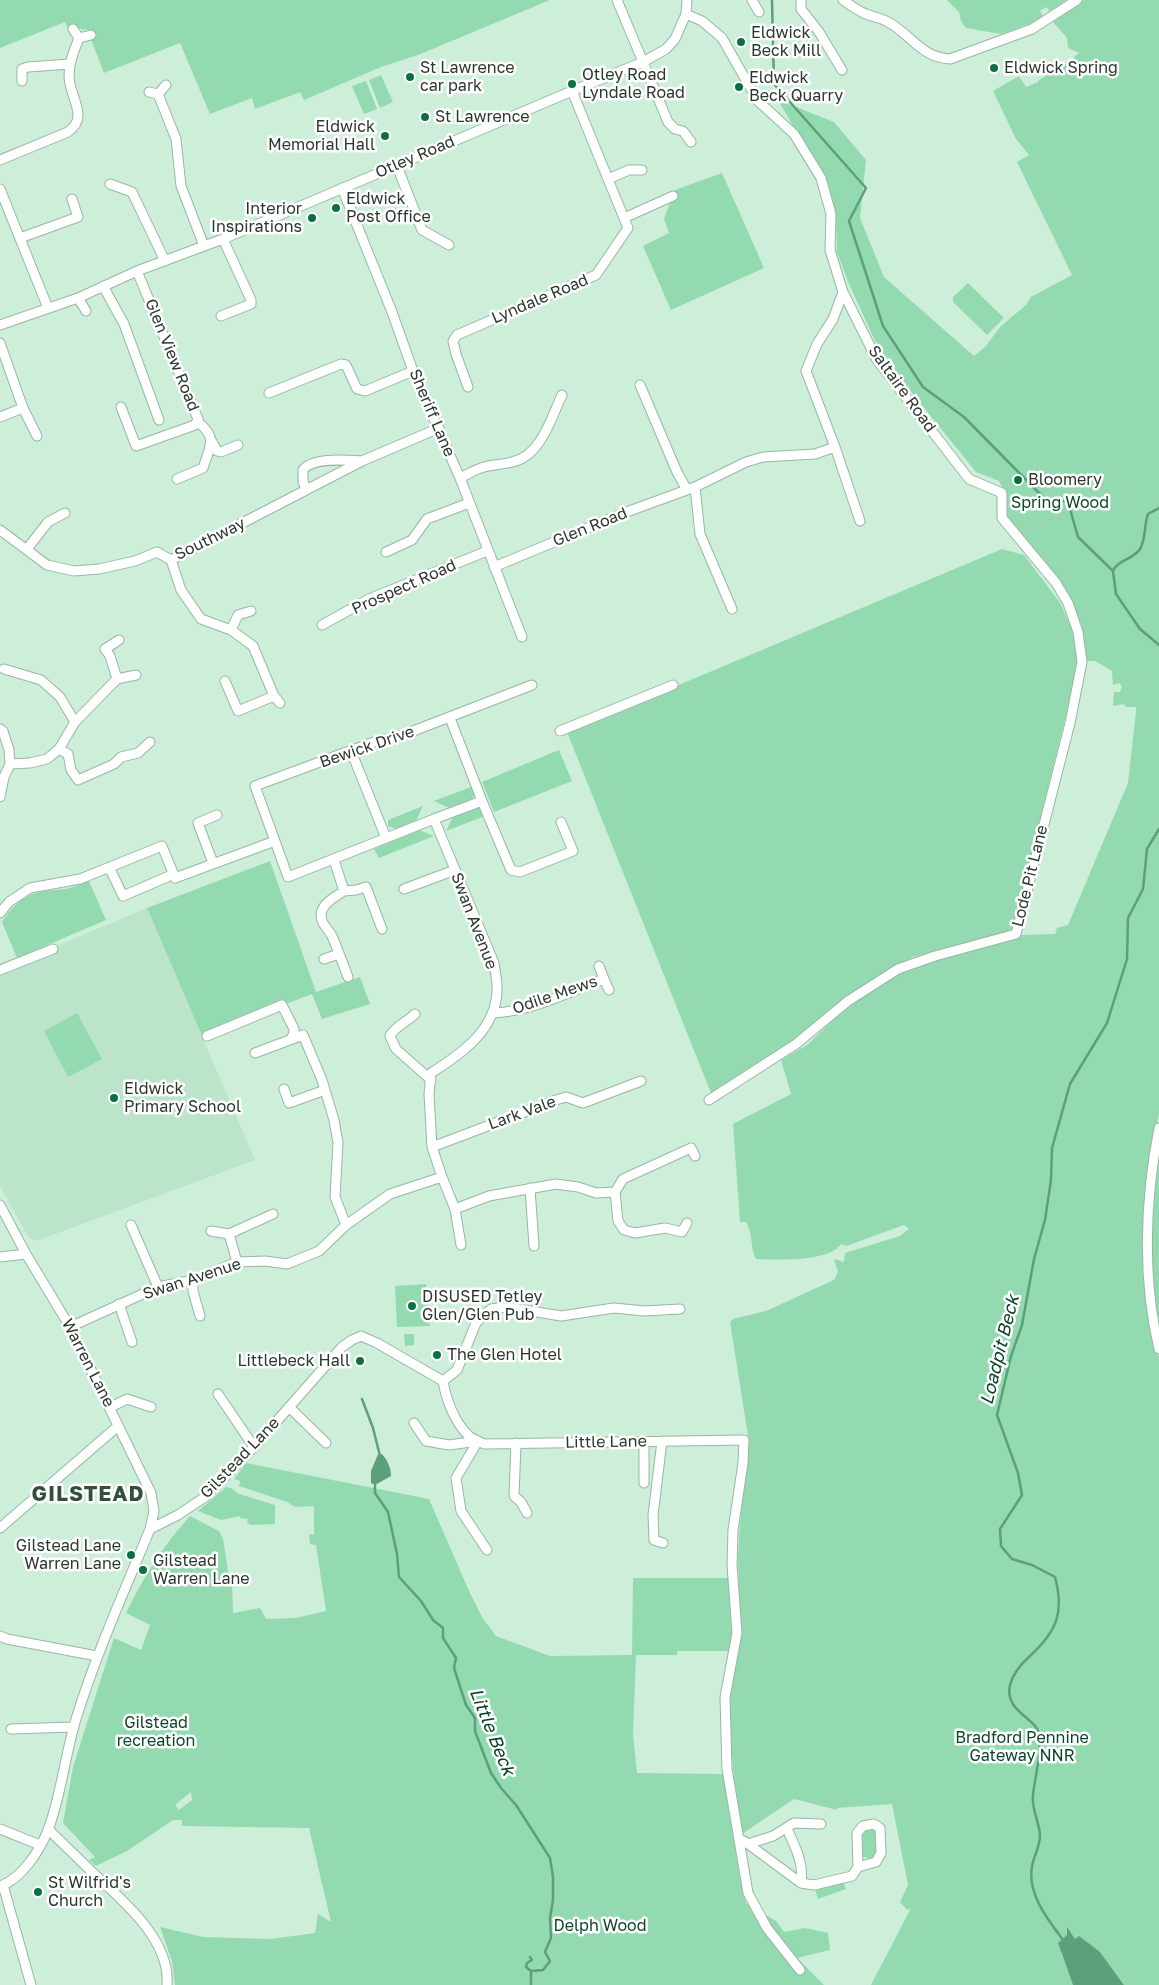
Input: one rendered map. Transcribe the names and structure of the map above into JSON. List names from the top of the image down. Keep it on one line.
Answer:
{"streets":{"street":["Otley Road","Lyndale Road","Glen View Road","Saltaire Road","Sheriff Lane","Glen Road","Southway","Prospect Road","Bewick Drive","Lode Pit Lane","Swan Avenue","Odile Mews","Lark Vale","Warren Lane","Little Lane","Gilstead Lane"]},"crossings":[["Otley Road","Glen View Road"],["Otley Road","Saltaire Road"],["Otley Road","Sheriff Lane"],["Saltaire Road","Lode Pit Lane"],["Sheriff Lane","Glen Road"],["Sheriff Lane","Southway"],["Sheriff Lane","Prospect Road"],["Swan Avenue","Odile Mews"],["Swan Avenue","Warren Lane"],["Warren Lane","Gilstead Lane"]],"districts":["GILSTEAD"],"water":["Loadpit Beck","Little Beck"],"parks":["Spring Wood","Gilstead recreation","Bradford Pennine Gateway NNR","Delph Wood"],"places":["Eldwick Beck Mill","Eldwick Spring","St Lawrence car park","Otley Road Lyndale Road","Eldwick Beck Quarry","St Lawrence","Eldwick Memorial Hall","Eldwick Post Office","Interior Inspirations","Bloomery","Eldwick Primary School","DISUSED Tetley Glen/Glen Pub","The Glen Hotel","Littlebeck Hall","Gilstead Lane Warren Lane","Gilstead Warren Lane","St Wilfrid's Church"]}
